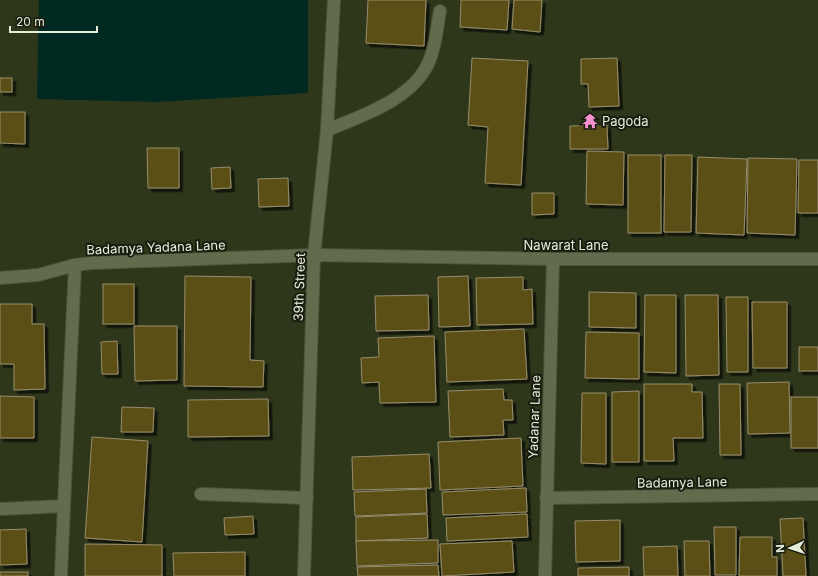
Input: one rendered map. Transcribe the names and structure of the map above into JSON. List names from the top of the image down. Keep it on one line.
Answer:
{"streets":{"street":["Nawarat Lane","Badamya Yadana Lane","39th Street","Yadanar Lane","Badamya Lane"]},"crossings":[["Nawarat Lane","Badamya Yadana Lane"],["Nawarat Lane","39th Street"],["Nawarat Lane","Yadanar Lane"],["Badamya Yadana Lane","39th Street"],["Yadanar Lane","Badamya Lane"]],"places":{"temple":["Pagoda"]},"scale_bar":"20 m","north":"left"}
